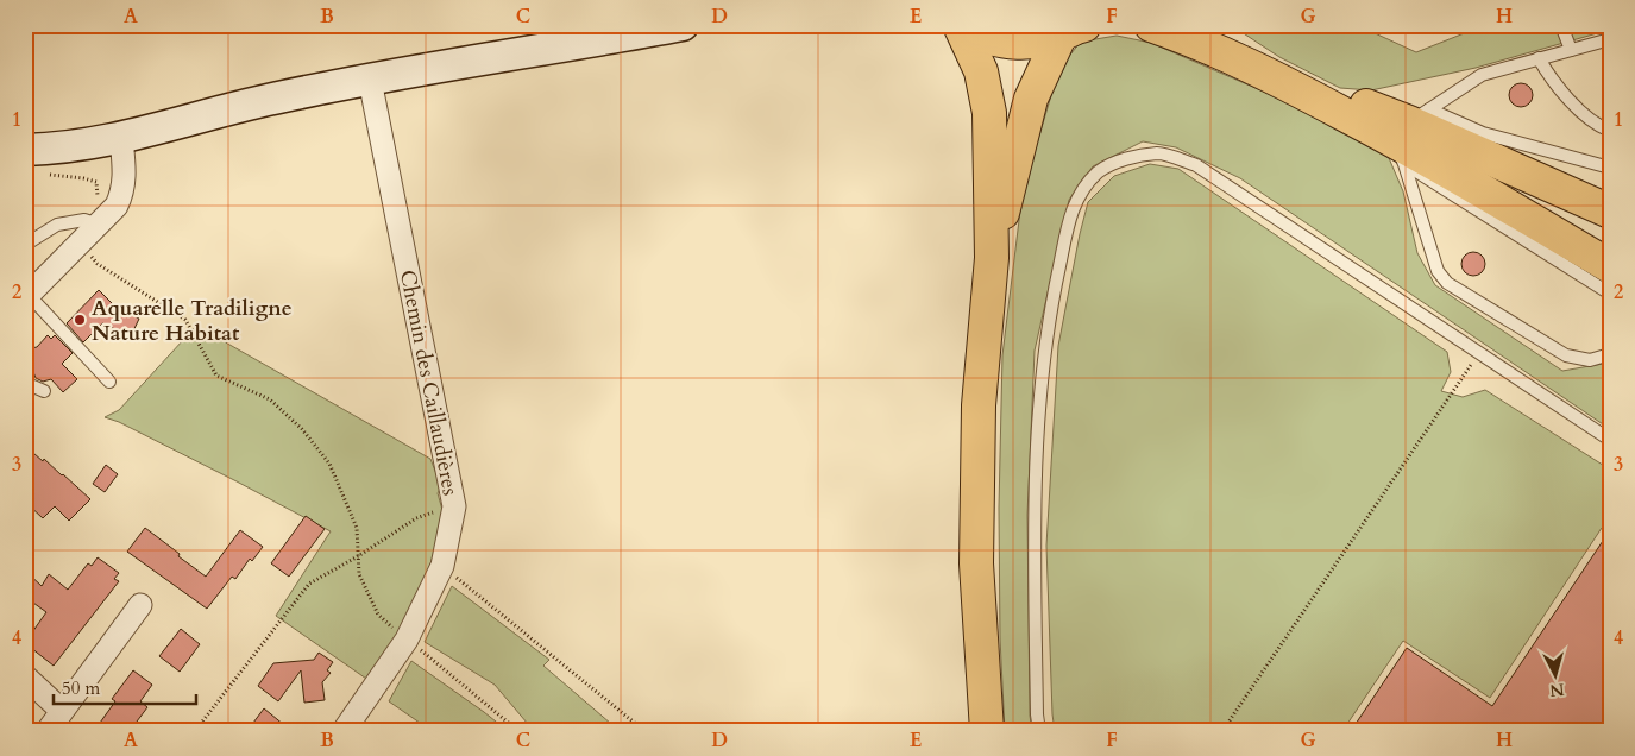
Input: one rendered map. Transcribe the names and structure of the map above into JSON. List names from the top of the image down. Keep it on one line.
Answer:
{"streets":{"street":["Chemin des Caillaudières"]},"places":["Aquarelle Tradiligne Nature Habitat"],"scale_bar":"50 m","north":"bottom","grid":{"columns":["A","B","C","D","E","F","G","H"],"rows":["1","2","3","4"]}}
